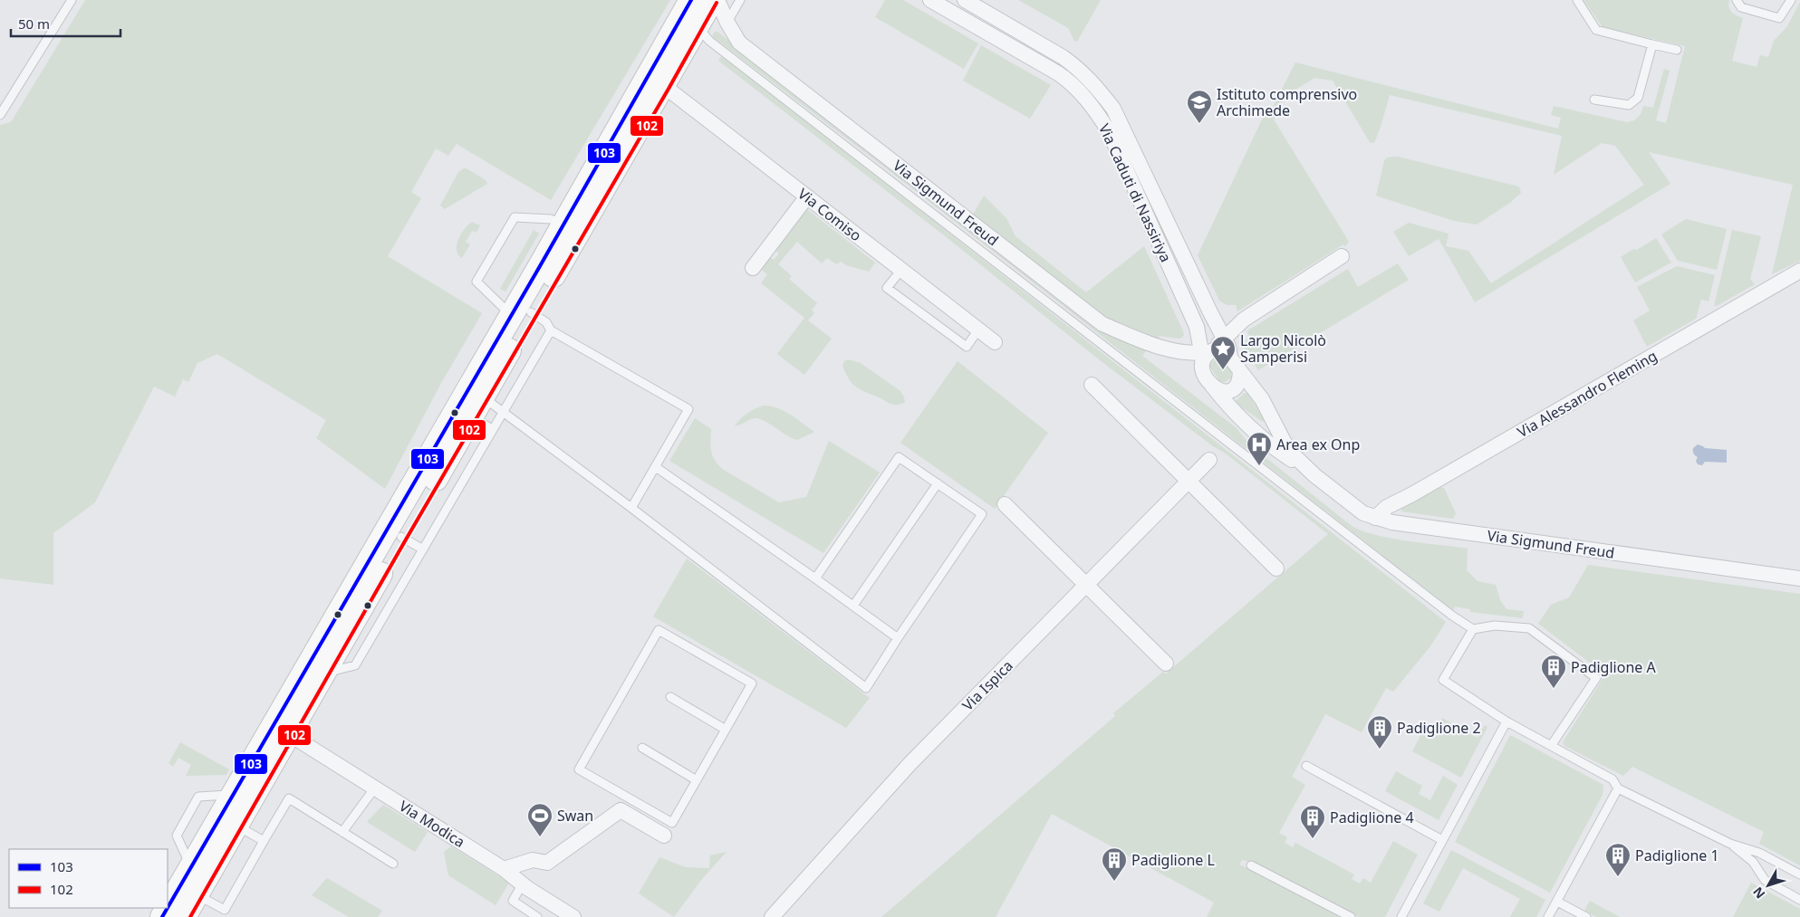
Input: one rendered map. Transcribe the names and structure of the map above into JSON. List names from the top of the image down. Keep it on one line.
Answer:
{"streets":{"street":["Via Caduti di Nassiriya","Via Sigmund Freud","Via Comiso","Via Alessandro Fleming","Via Ispica","Via Modica"]},"crossings":[["Via Caduti di Nassiriya","Via Sigmund Freud"],["Via Sigmund Freud","Via Alessandro Fleming"]],"places":{"school or university":["Istituto comprensivo Archimede"],"place":["Largo Nicolò Samperisi"],"hospital":["Area ex Onp"],"building":["Padiglione A","Padiglione 2","Padiglione 4","Padiglione 1","Padiglione L"],"sports":["Swan"]},"lines":["transit line 103","transit line 102"],"legend":["103","102"],"scale_bar":"50 m","north":"bottom left"}
